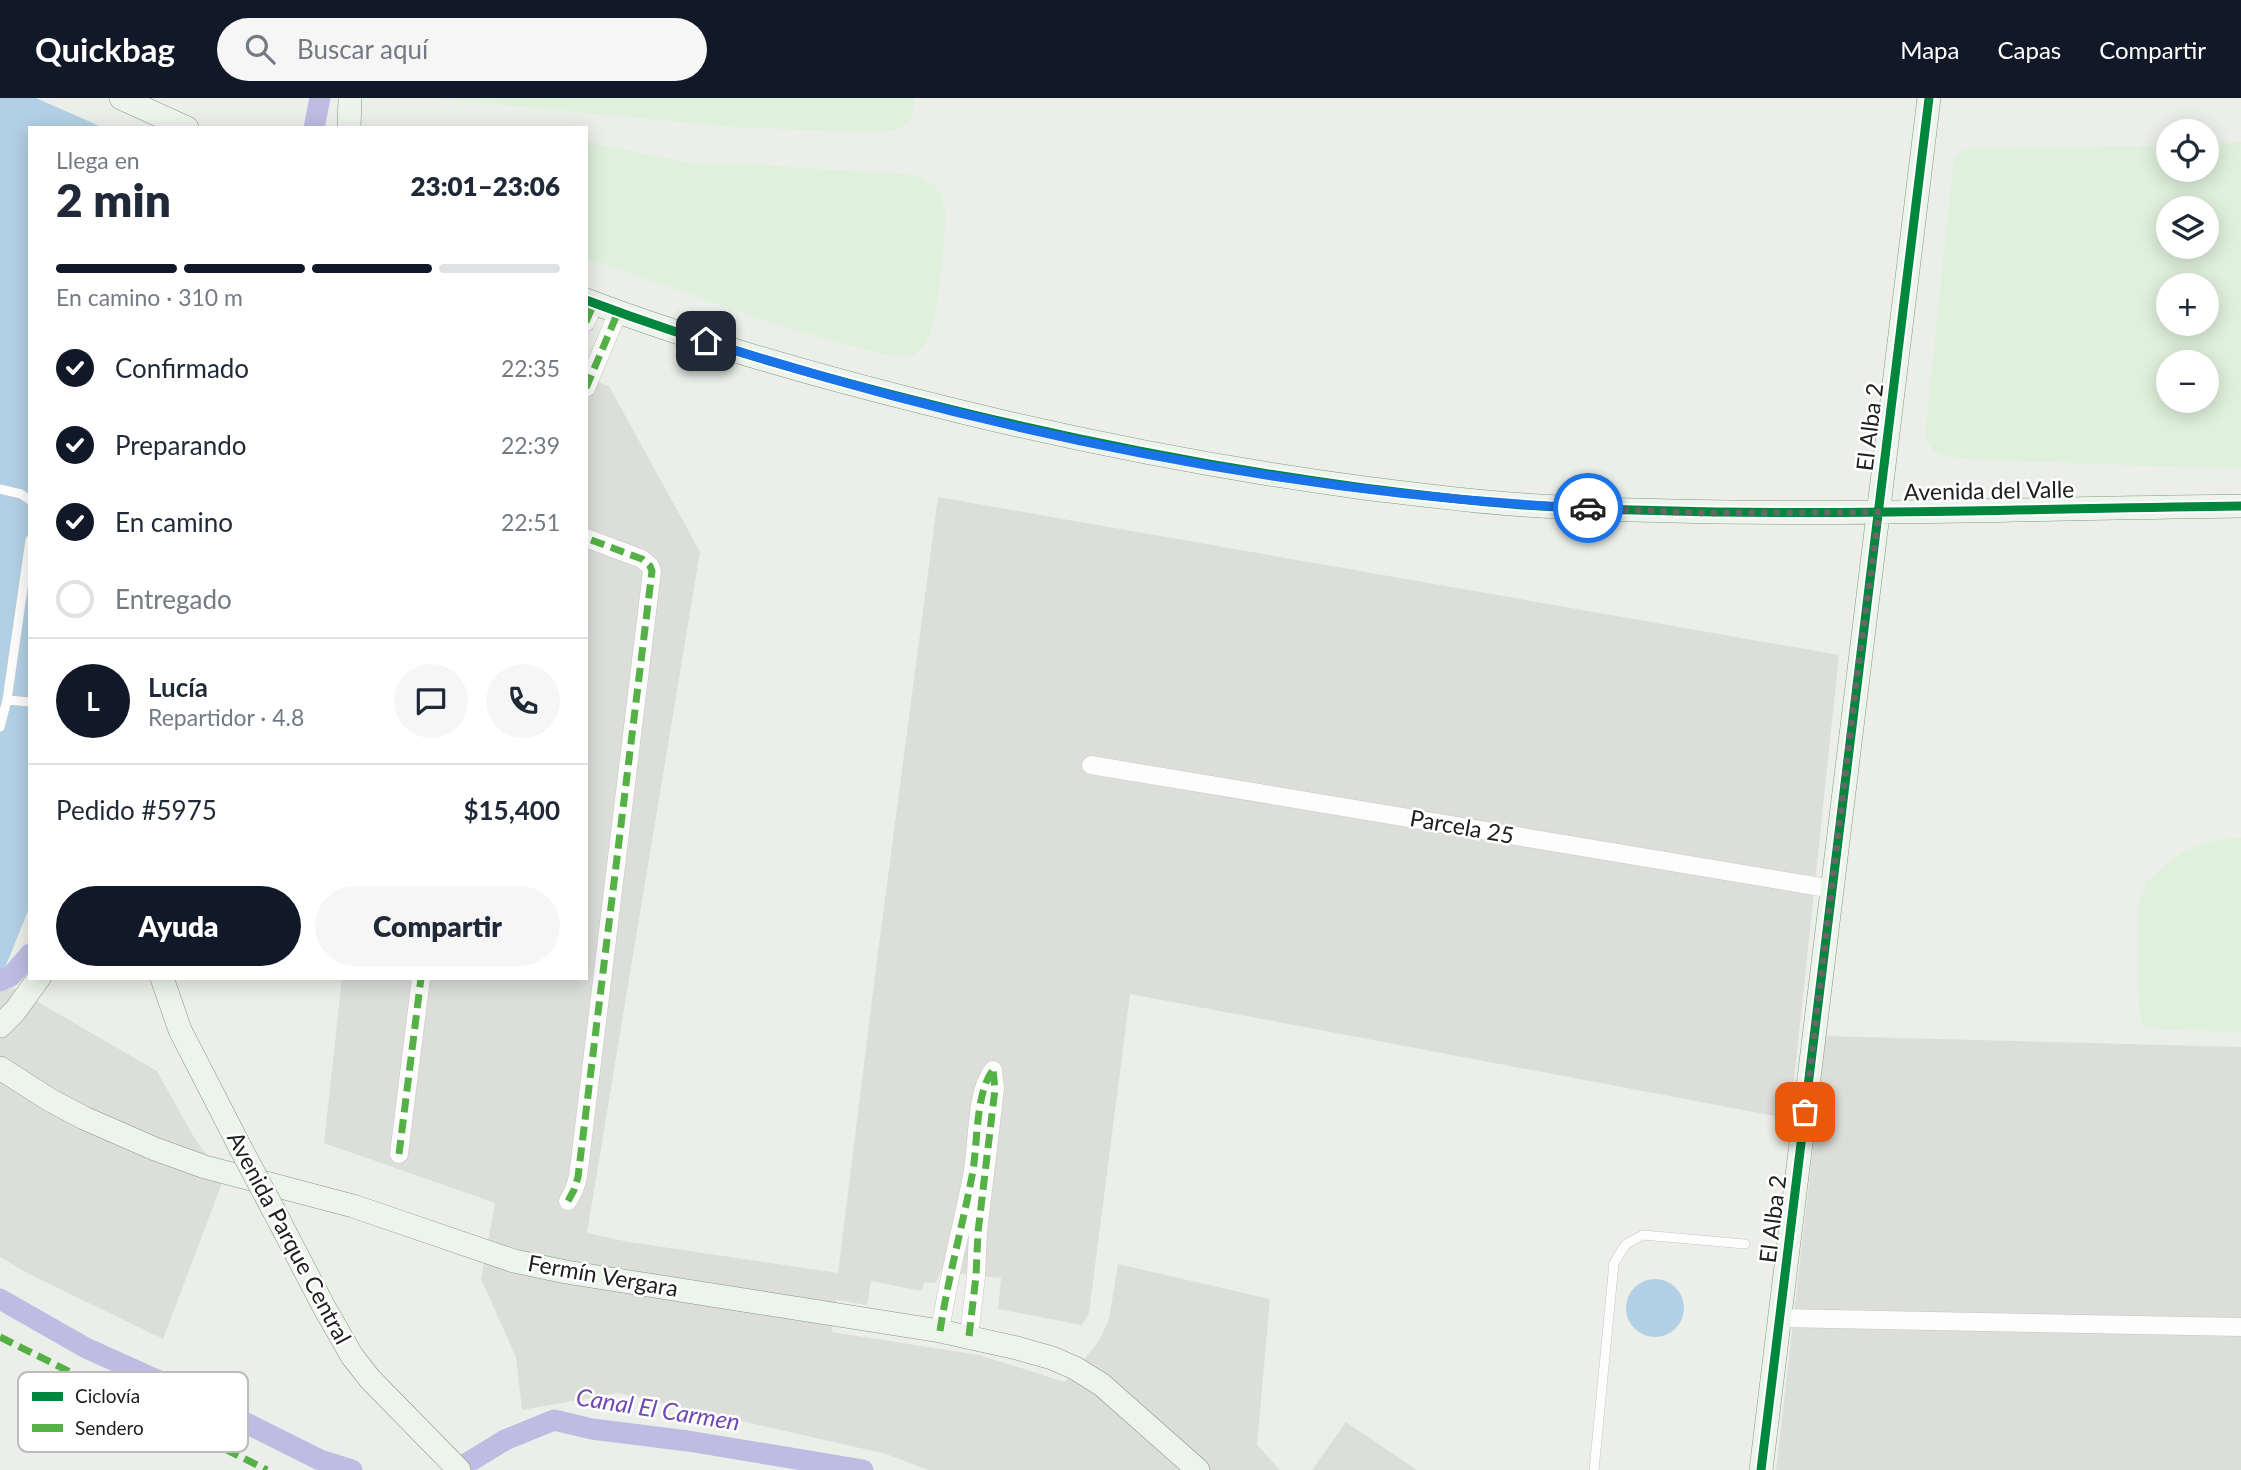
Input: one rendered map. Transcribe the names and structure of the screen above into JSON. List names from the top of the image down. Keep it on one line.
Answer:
{"streets":{"street":["El Alba 2","Avenida del Valle","Parcela 25","Avenida Parque Central","Fermín Vergara"]},"crossings":[["El Alba 2","Avenida del Valle"],["El Alba 2","Parcela 25"]],"water":["Canal El Carmen"],"legend":["Ciclovía","Sendero"],"page":{"header":"Quickbag","search":"Buscar aquí","nav":["Mapa","Capas","Compartir"],"map_buttons":["+","−"],"heading":["2 min","Llega en","23:01–23:06"],"panel":["Lucía","Repartidor · 4.8","Pedido #5975","$15,400"],"bar":"En camino · 310 m","list":[["Confirmado","22:35"],["Preparando","22:39"],["En camino","22:51"],"Entregado"],"round":"L","buttons":["Ayuda","Compartir"]}}
